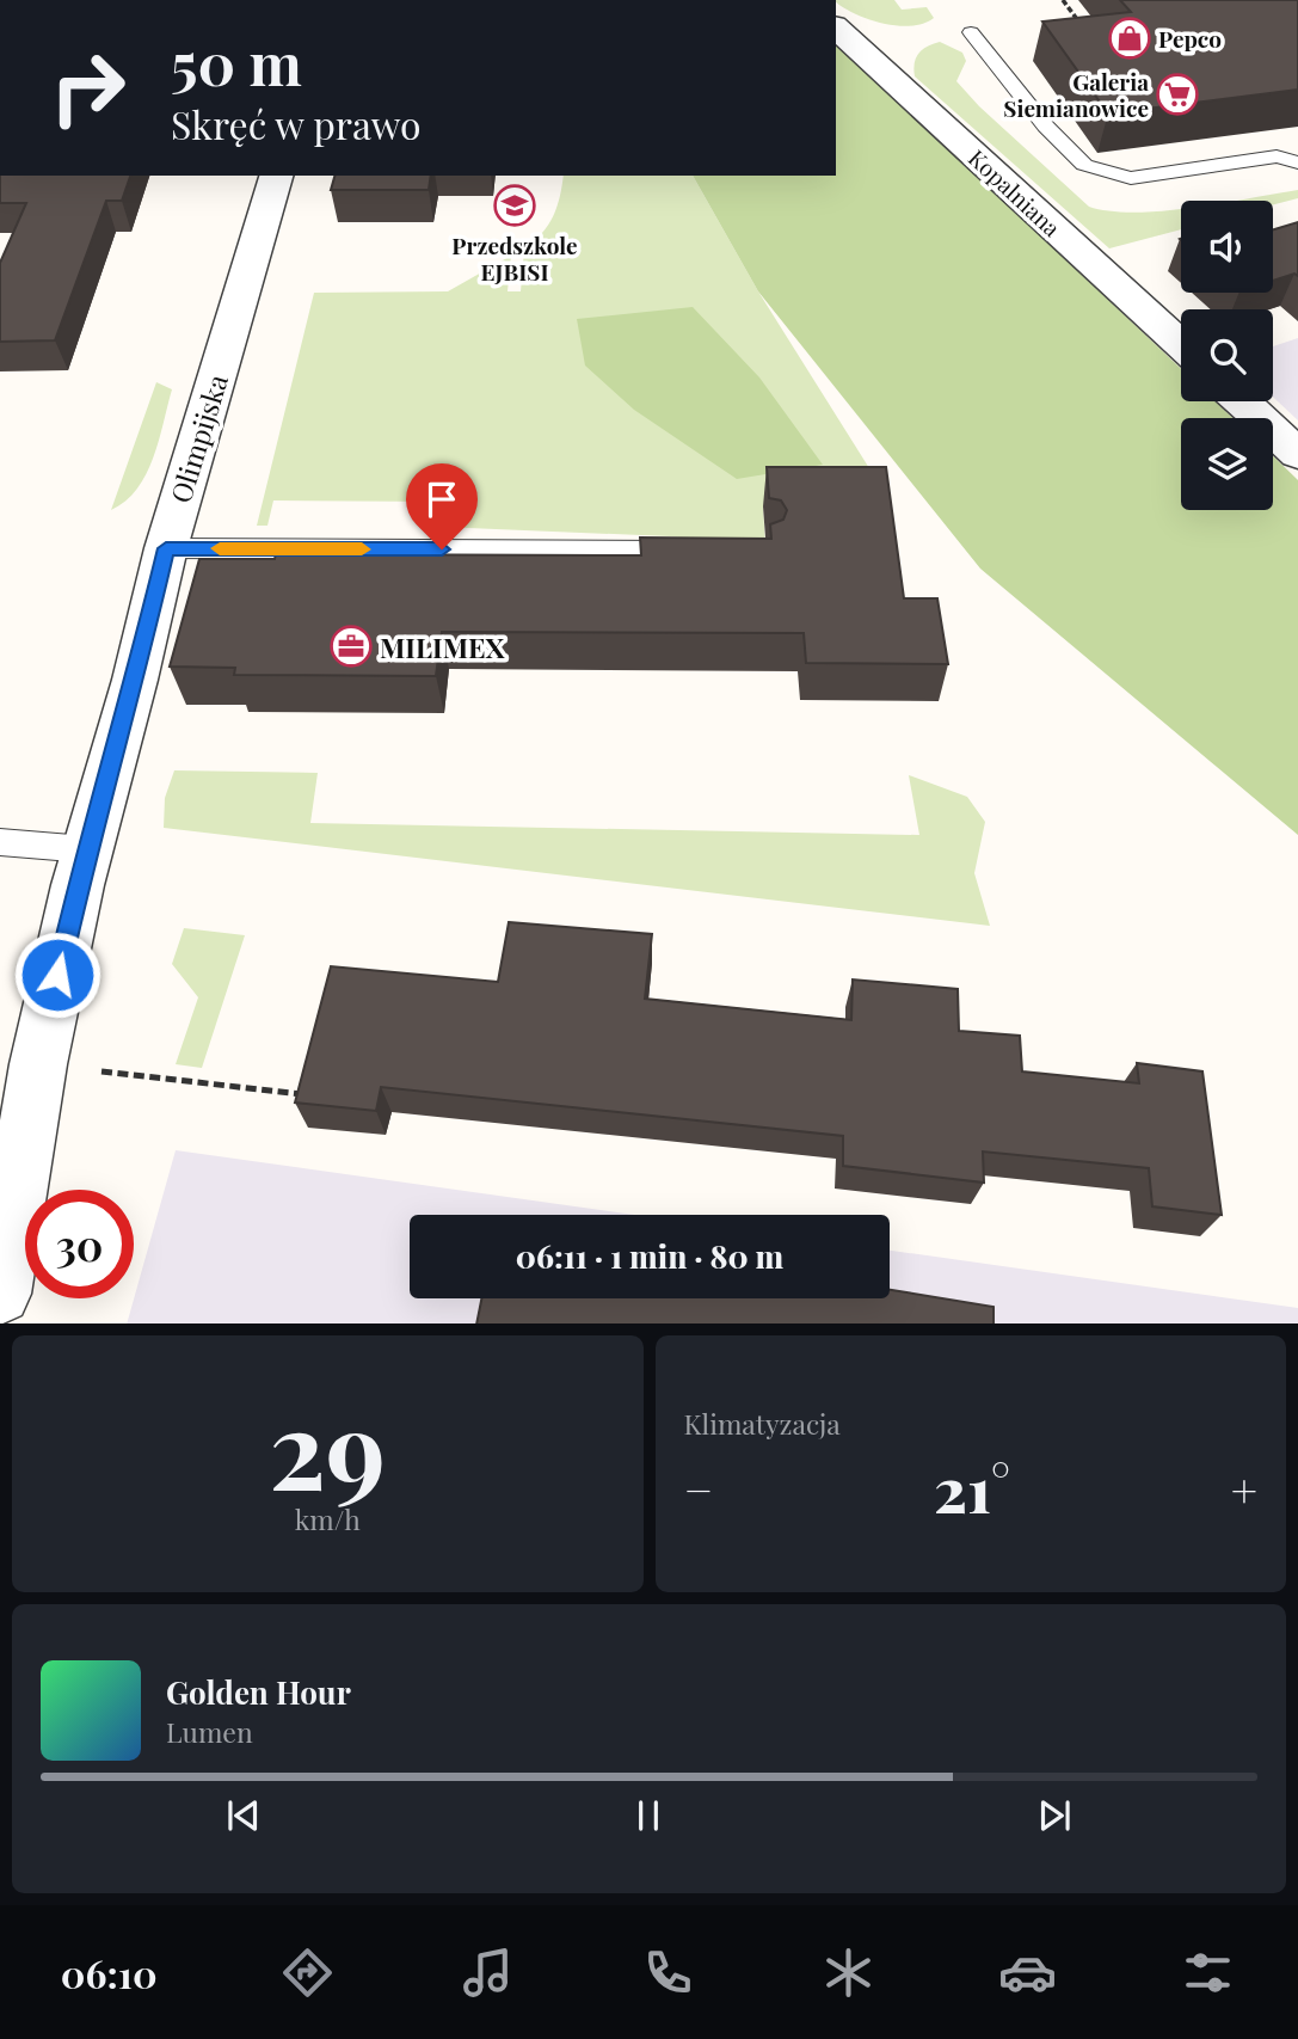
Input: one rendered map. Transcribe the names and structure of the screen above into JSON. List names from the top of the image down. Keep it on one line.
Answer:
{"streets":{"street":["Kopalniana","Olimpijska"]},"places":{"shop":["Pepco"],"supermarket":["Galeria Siemianowice"],"school or university":["Przedszkole EJBISI"],"office":["MILIMEX"]},"page":{"turn":["50 m","Skręć w prawo"],"limit":"30","trip":"06:11 · 1 min · 80 m","tile":[["29","km/h"],"Klimatyzacja"],"heat":["−","21°","+"],"song":["Golden Hour","Lumen"],"tabs":"06:10"}}
